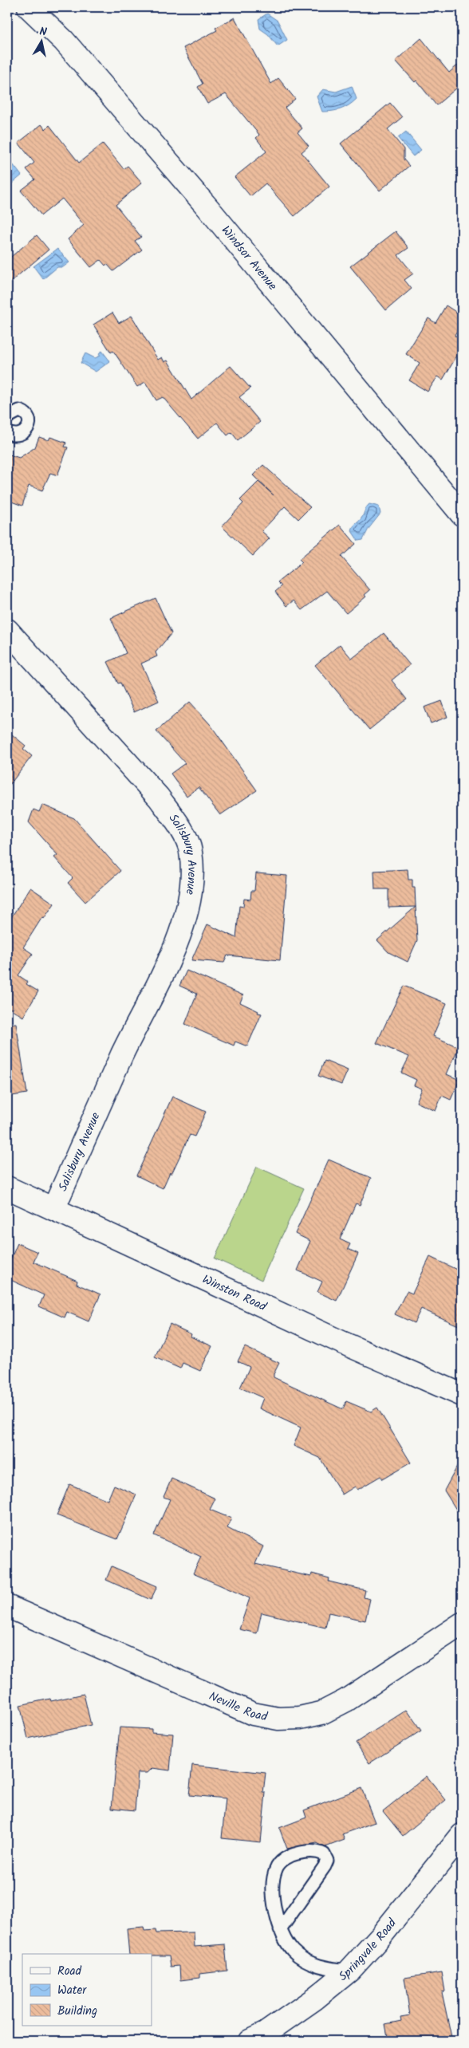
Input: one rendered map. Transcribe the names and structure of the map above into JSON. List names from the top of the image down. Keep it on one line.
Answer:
{"streets":{"street":["Windsor Avenue","Salisbury Avenue","Winston Road","Neville Road","Springvale Road"]},"crossings":[["Salisbury Avenue","Winston Road"]],"legend":["Road","Water","Building"],"north":"top"}
